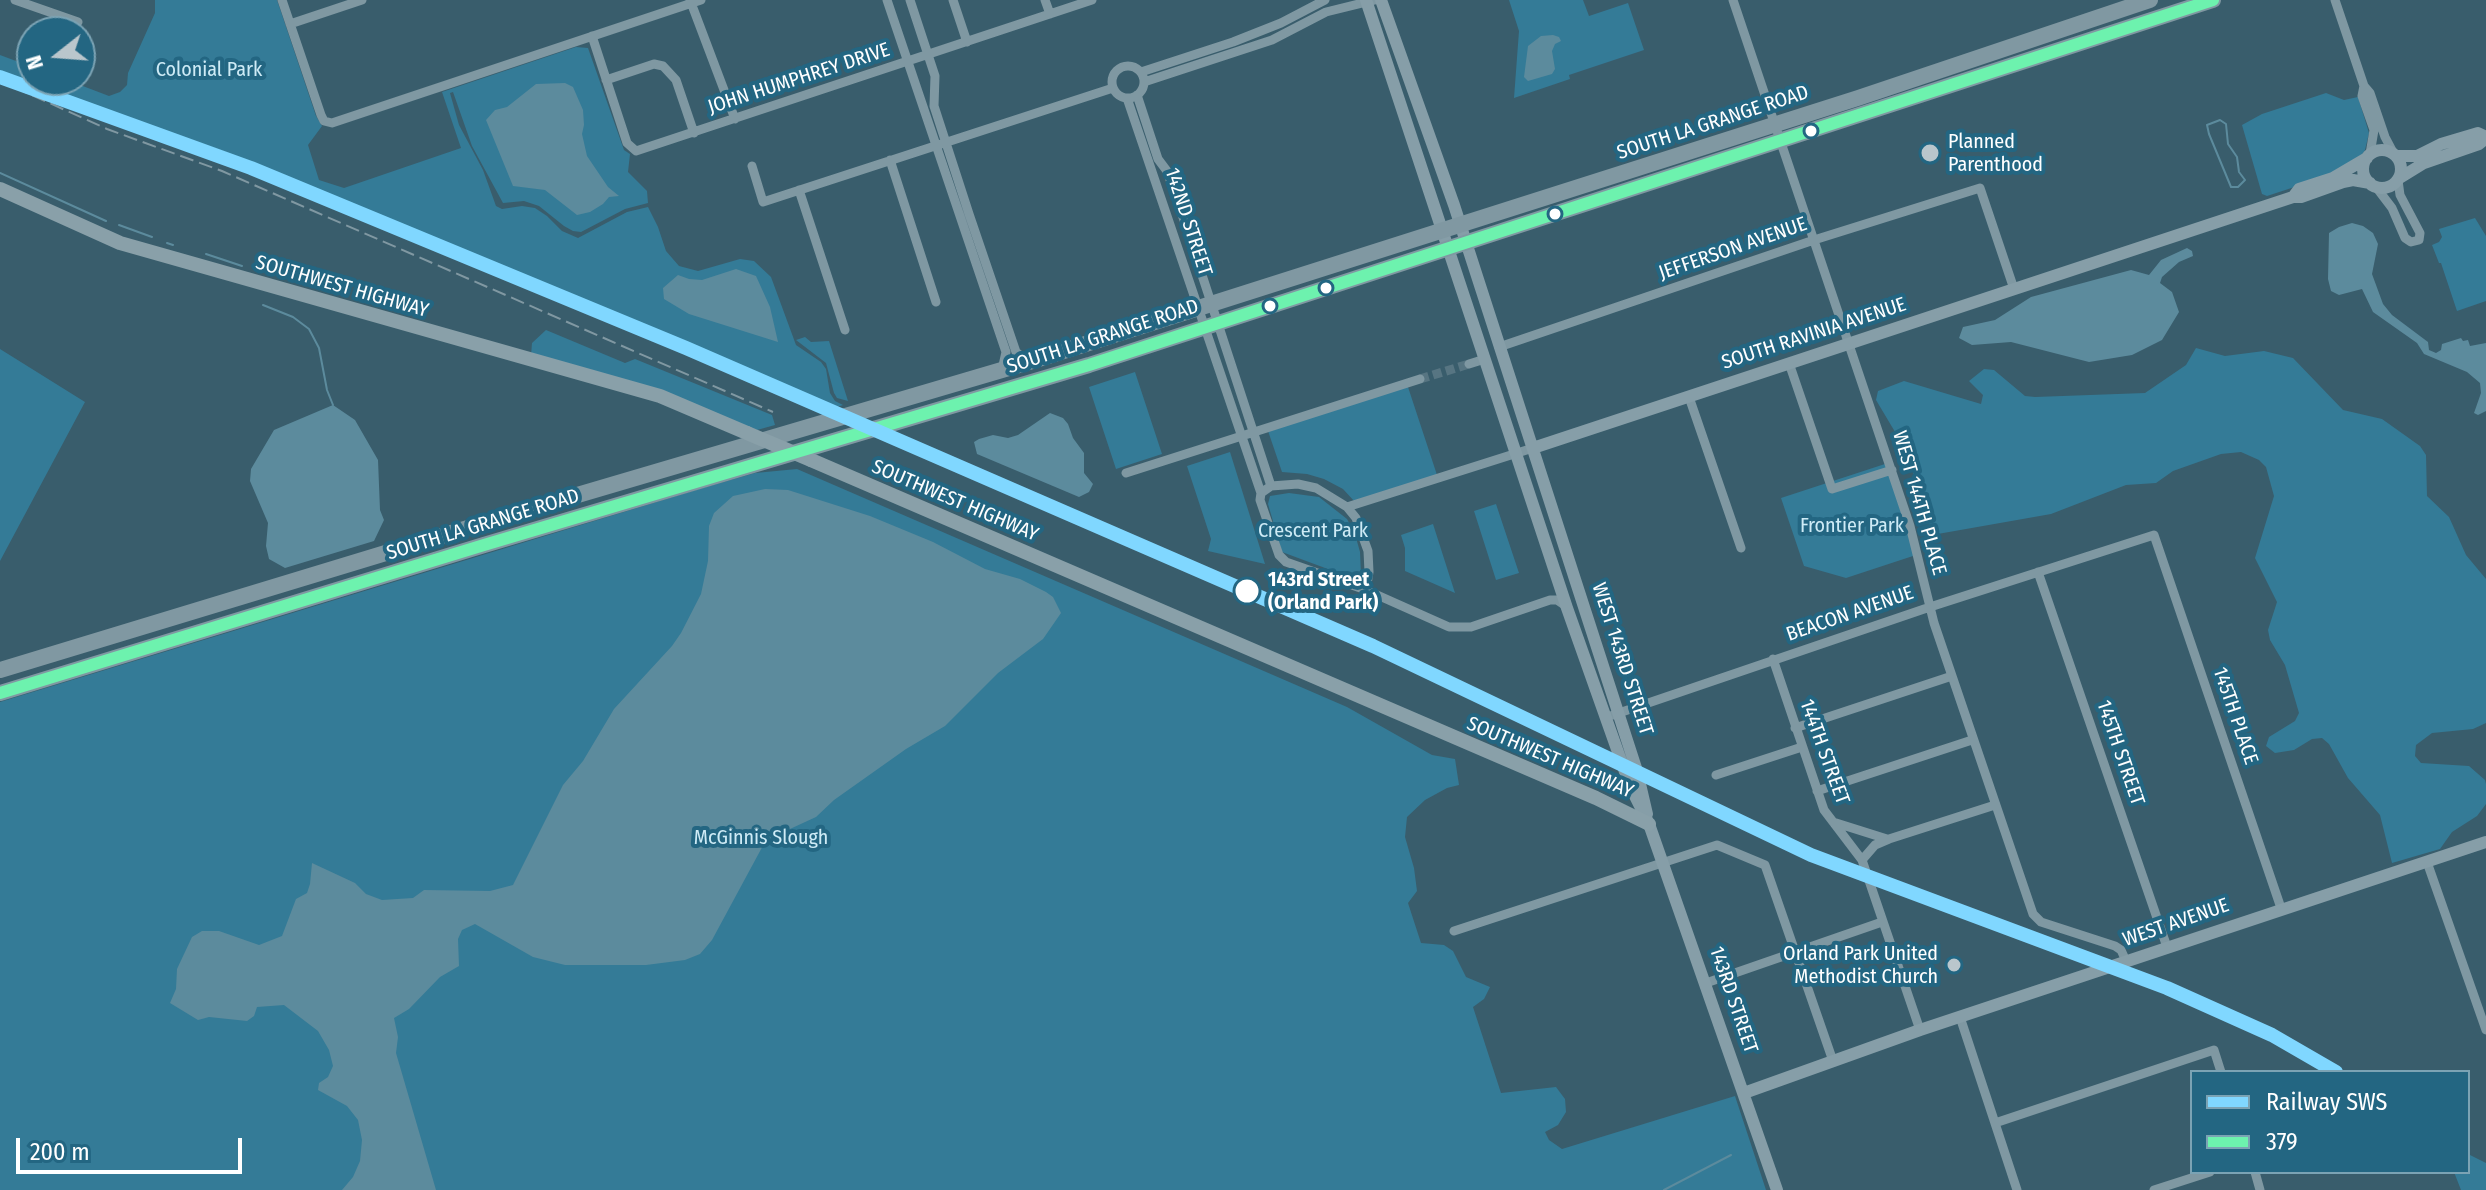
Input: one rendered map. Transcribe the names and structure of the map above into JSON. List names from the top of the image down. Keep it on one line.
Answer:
{"streets":{"highway":["SOUTH LA GRANGE ROAD"],"main road":["SOUTHWEST HIGHWAY","SOUTH RAVINIA AVENUE","WEST 143RD STREET","WEST AVENUE","143RD STREET"],"street":["JOHN HUMPHREY DRIVE","142ND STREET","JEFFERSON AVENUE","WEST 144TH PLACE","BEACON AVENUE","145TH PLACE","144TH STREET","145TH STREET"]},"crossings":[["SOUTH LA GRANGE ROAD","142ND STREET"],["SOUTH LA GRANGE ROAD","WEST 144TH PLACE"],["SOUTH LA GRANGE ROAD","WEST 143RD STREET"],["JEFFERSON AVENUE","SOUTH RAVINIA AVENUE"],["JEFFERSON AVENUE","WEST 144TH PLACE"],["JEFFERSON AVENUE","WEST 143RD STREET"],["SOUTHWEST HIGHWAY","WEST 143RD STREET"],["SOUTHWEST HIGHWAY","143RD STREET"],["SOUTH RAVINIA AVENUE","WEST 144TH PLACE"],["SOUTH RAVINIA AVENUE","WEST 143RD STREET"],["WEST 144TH PLACE","BEACON AVENUE"],["WEST 144TH PLACE","WEST AVENUE"],["BEACON AVENUE","WEST 143RD STREET"],["BEACON AVENUE","145TH PLACE"],["BEACON AVENUE","144TH STREET"],["BEACON AVENUE","145TH STREET"],["WEST 143RD STREET","143RD STREET"],["145TH PLACE","WEST AVENUE"],["144TH STREET","WEST AVENUE"],["145TH STREET","WEST AVENUE"],["WEST AVENUE","143RD STREET"]],"parks":["Colonial Park","Frontier Park","Crescent Park","McGinnis Slough"],"places":["Planned Parenthood","143rd Street (Orland Park)","Orland Park United Methodist Church"],"lines":["transit line 379","rail line SWS"],"legend":["Railway SWS","379"],"scale_bar":"200 m","north":"left"}
